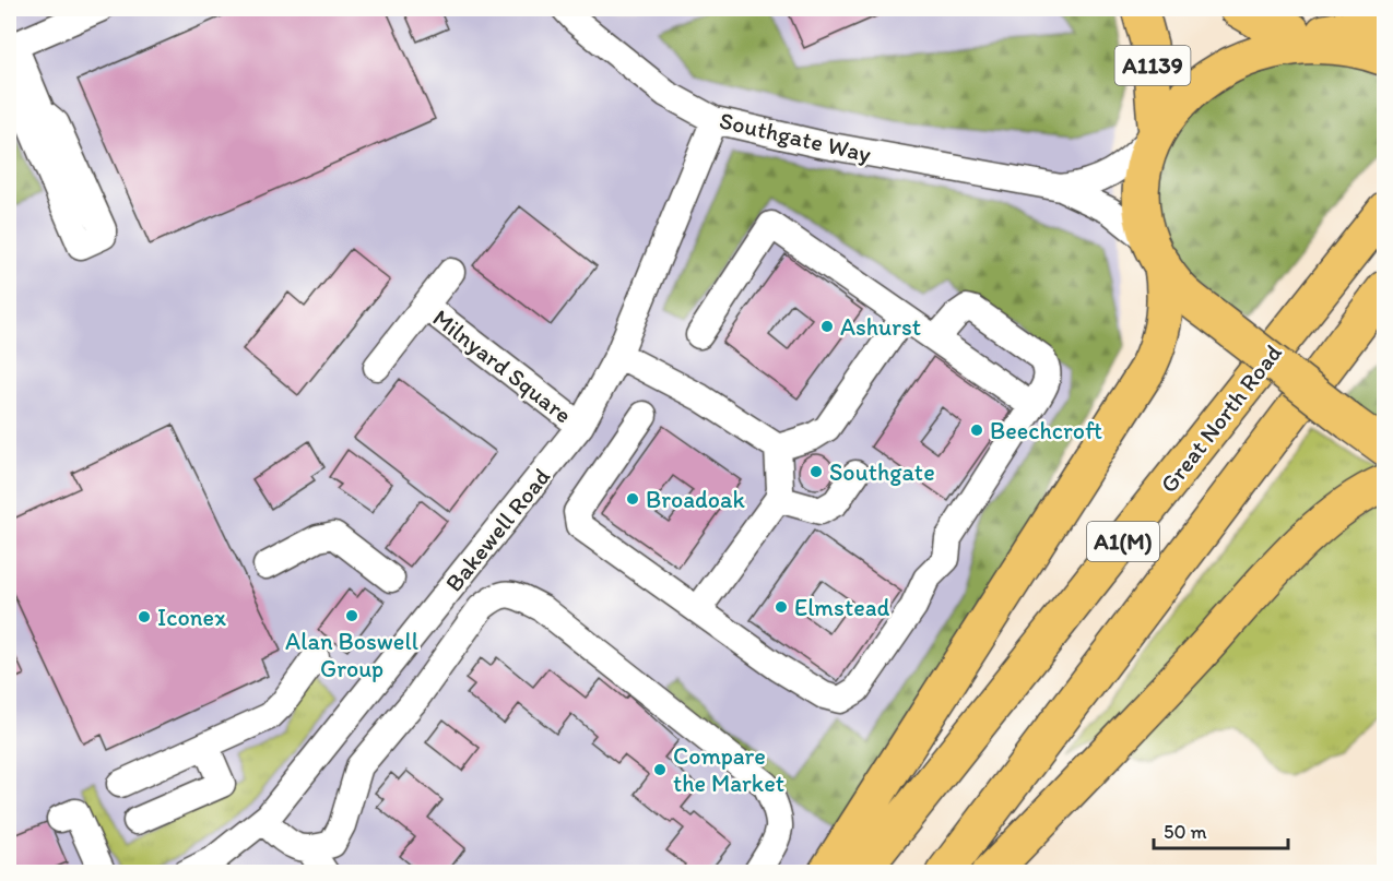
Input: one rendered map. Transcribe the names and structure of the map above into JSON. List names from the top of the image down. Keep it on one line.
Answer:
{"streets":{"highway":["A1139","Great North Road","A1(M)"],"street":["Southgate Way","Milnyard Square","Bakewell Road"]},"crossings":[["A1139","Southgate Way"],["Southgate Way","Bakewell Road"],["Milnyard Square","Bakewell Road"]],"places":["Ashurst","Beechcroft","Southgate","Broadoak","Elmstead","Alan Boswell Group","Iconex","Compare the Market"],"scale_bar":"50 m"}
